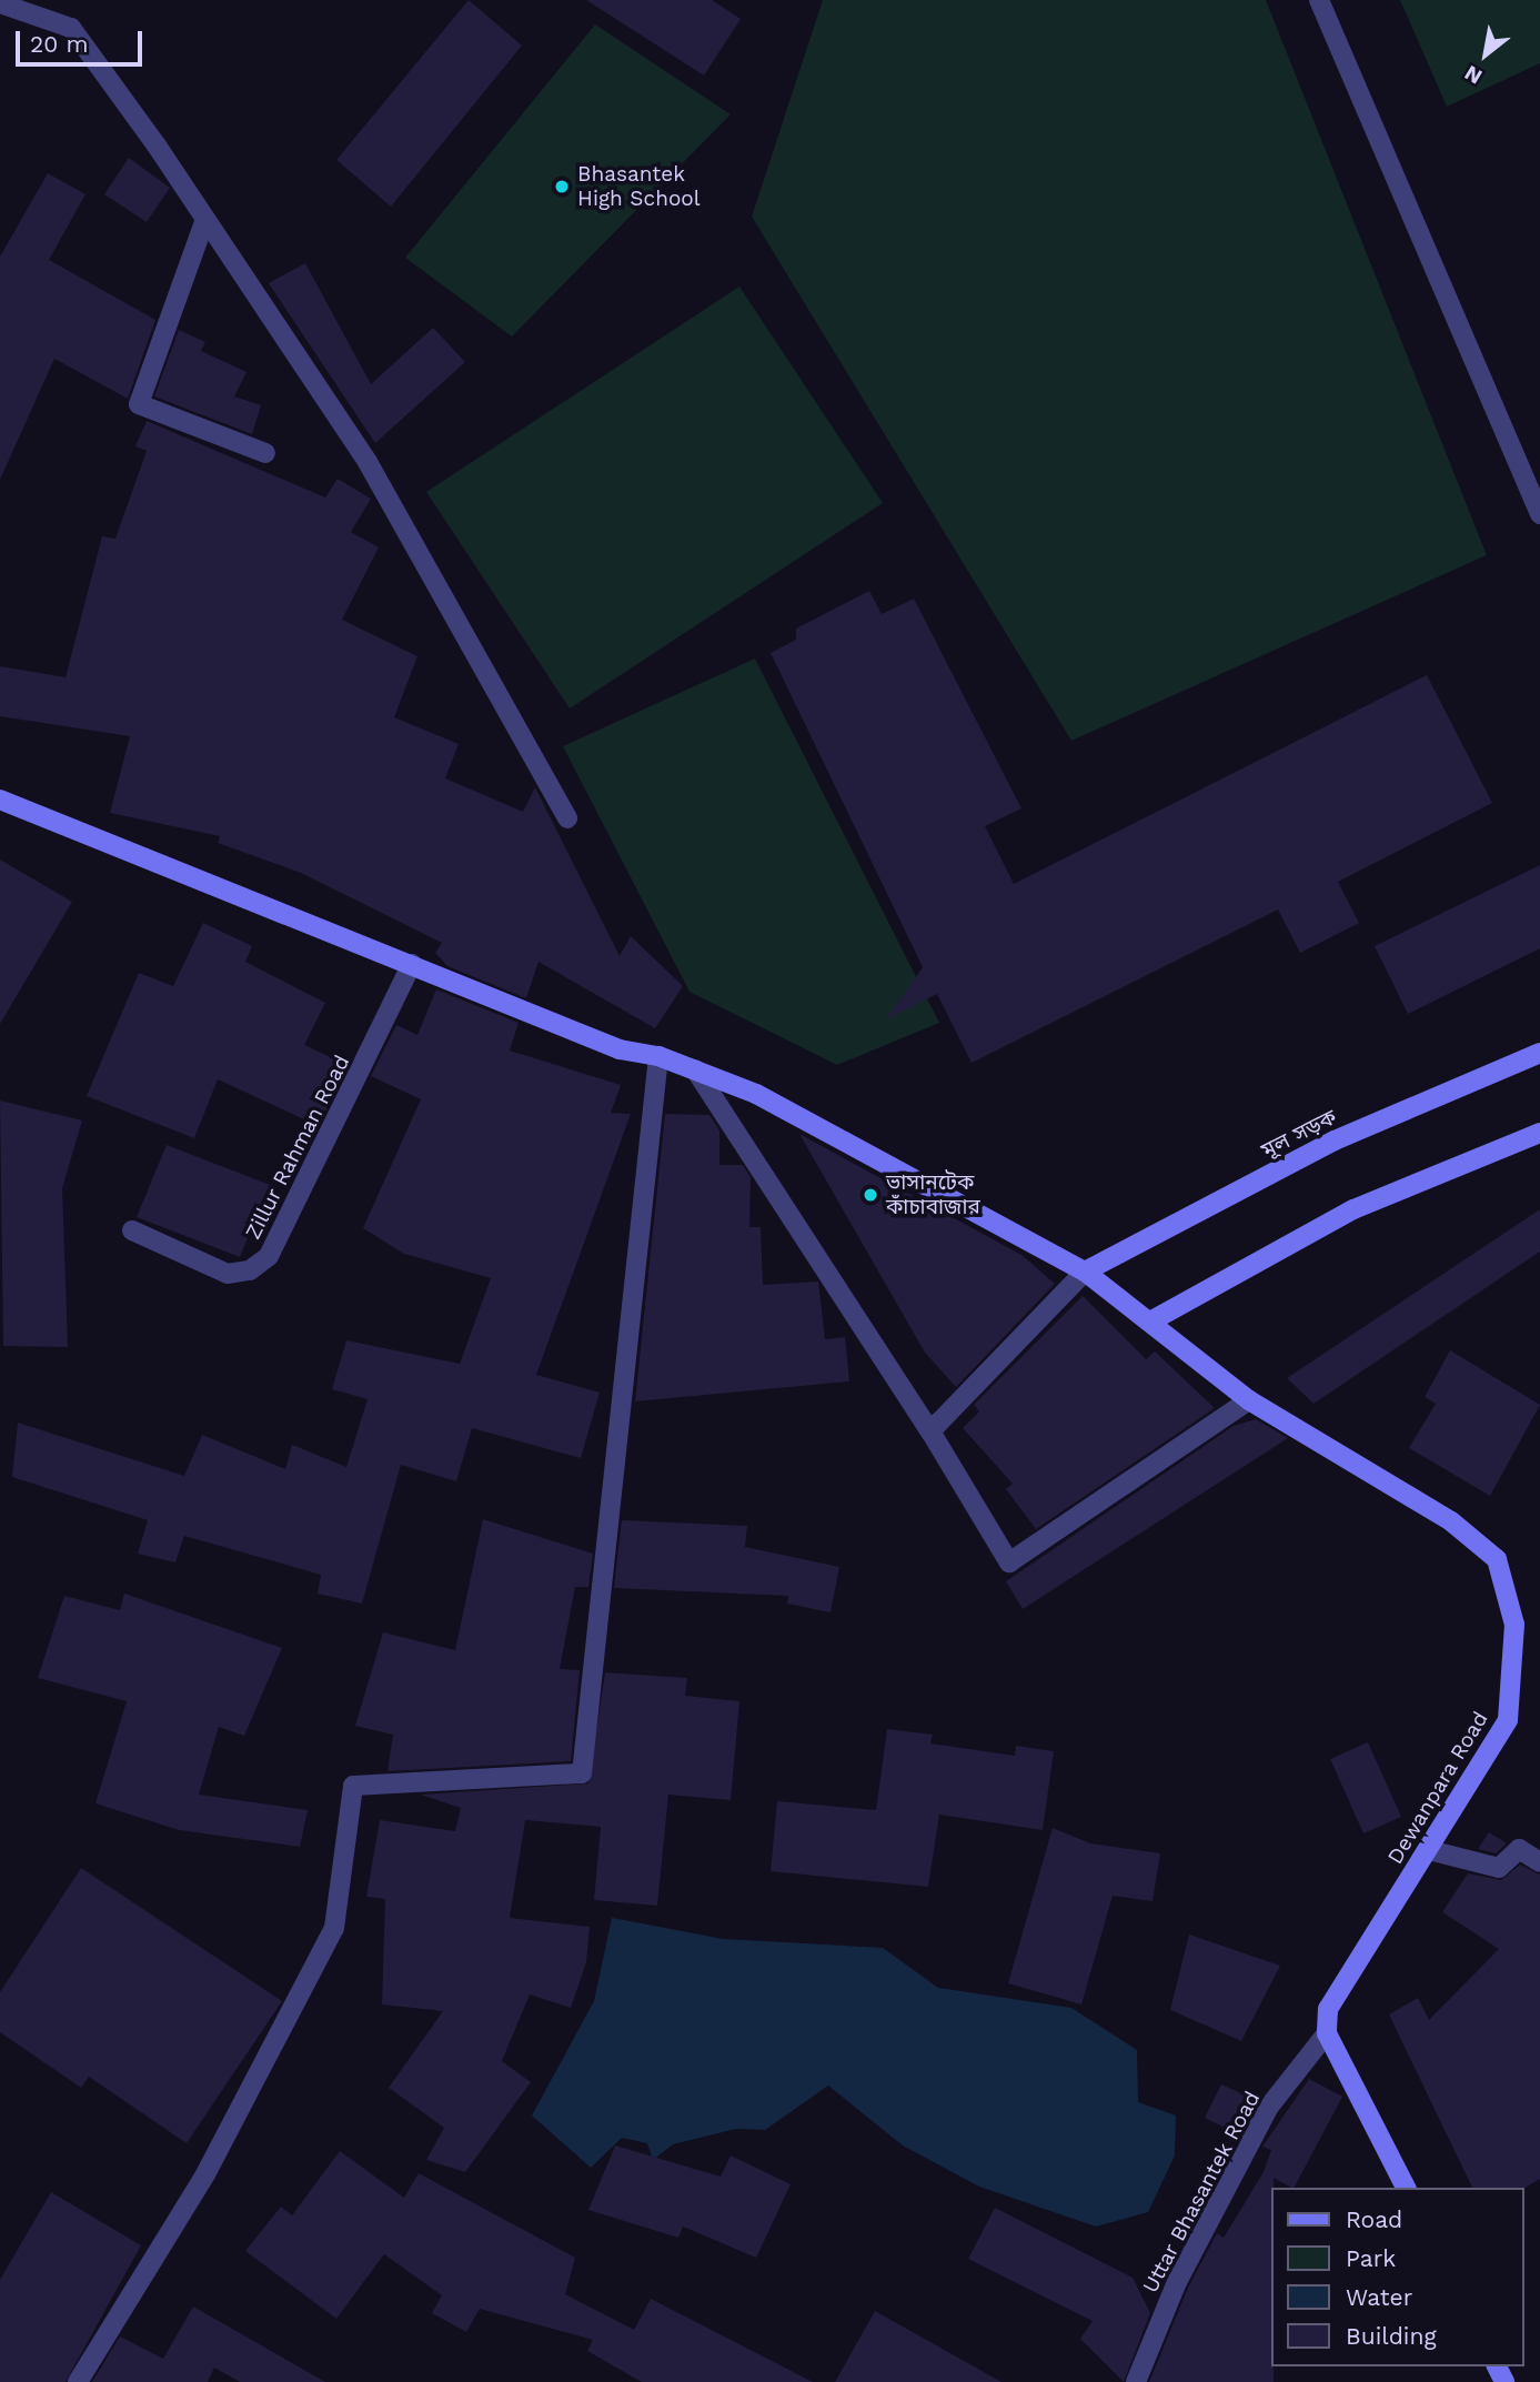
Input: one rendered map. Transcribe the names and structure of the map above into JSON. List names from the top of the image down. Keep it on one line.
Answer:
{"streets":{"street":["মূল সড়ক","Zillur Rahman Road","Dewanpara Road","Uttar Bhasantek Road"]},"crossings":[["মূল সড়ক","Dewanpara Road"],["Zillur Rahman Road","Dewanpara Road"],["Dewanpara Road","Uttar Bhasantek Road"]],"places":["Bhasantek High School","ভাসানটেক কাঁচাবাজার"],"legend":["Road","Park","Water","Building"],"scale_bar":"20 m","north":"bottom left"}
